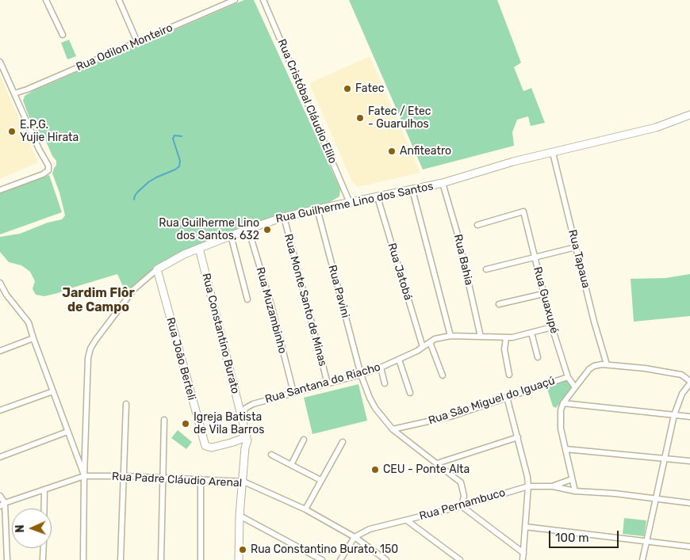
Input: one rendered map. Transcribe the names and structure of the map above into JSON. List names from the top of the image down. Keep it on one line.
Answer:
{"streets":{"street":["Rua Odilon Monteiro","Rua Cristóbal Cláudio Elilo","Rua Guilherme Lino dos Santos","Rua Tapaua","Rua Bahia","Rua Jatobá","Rua Pavini","Rua Monte Santo de Minas","Rua Guaxupé","Rua Muzambinho","Rua Constantino Burato","Rua João Berteli","Rua Santana do Riacho","Rua São Miguel do Iguaçú","Rua Padre Cláudio Arenal","Rua Pernambuco"]},"crossings":[["Rua Cristóbal Cláudio Elilo","Rua Guilherme Lino dos Santos"],["Rua Guilherme Lino dos Santos","Rua Tapaua"],["Rua Guilherme Lino dos Santos","Rua Bahia"],["Rua Guilherme Lino dos Santos","Rua Jatobá"],["Rua Guilherme Lino dos Santos","Rua Pavini"],["Rua Guilherme Lino dos Santos","Rua Monte Santo de Minas"],["Rua Guilherme Lino dos Santos","Rua Muzambinho"],["Rua Guilherme Lino dos Santos","Rua Constantino Burato"],["Rua Guilherme Lino dos Santos","Rua João Berteli"],["Rua Guilherme Lino dos Santos","Rua Padre Cláudio Arenal"],["Rua Bahia","Rua Santana do Riacho"],["Rua Jatobá","Rua Santana do Riacho"],["Rua Pavini","Rua Santana do Riacho"],["Rua Pavini","Rua São Miguel do Iguaçú"],["Rua Pavini","Rua Pernambuco"],["Rua Monte Santo de Minas","Rua Santana do Riacho"],["Rua Guaxupé","Rua Santana do Riacho"],["Rua Guaxupé","Rua São Miguel do Iguaçú"],["Rua Muzambinho","Rua Santana do Riacho"],["Rua Constantino Burato","Rua João Berteli"],["Rua Constantino Burato","Rua Santana do Riacho"],["Rua Constantino Burato","Rua Padre Cláudio Arenal"],["Rua Padre Cláudio Arenal","Rua Pernambuco"]],"districts":["Jardim Flôr de Campo"],"places":["Fatec","Fatec / Etec - Guarulhos","E.P.G. Yujie Hirata","Anfiteatro","Rua Guilherme Lino dos Santos, 632","Igreja Batista de Vila Barros","CEU - Ponte Alta","Rua Constantino Burato, 150"],"scale_bar":"100 m","north":"left"}
